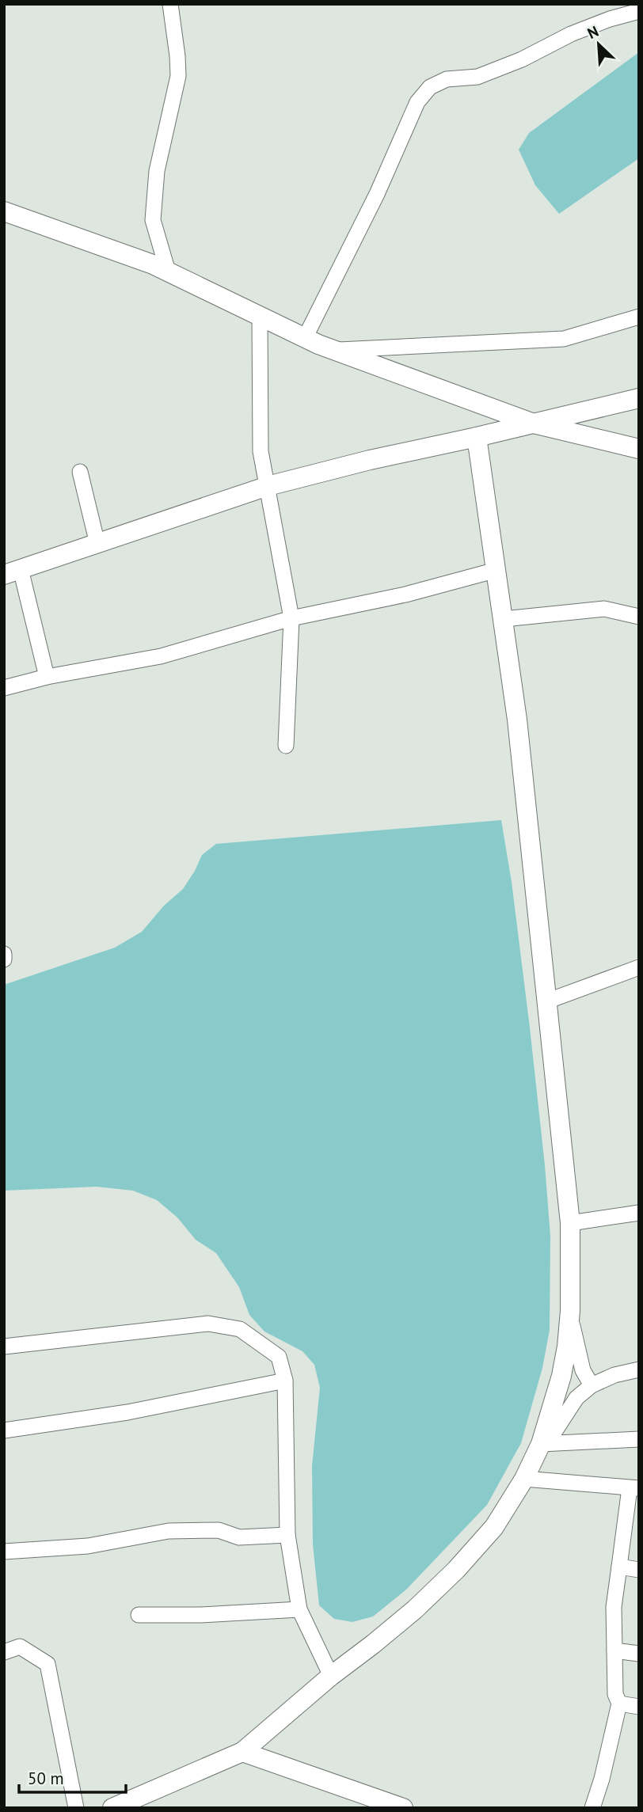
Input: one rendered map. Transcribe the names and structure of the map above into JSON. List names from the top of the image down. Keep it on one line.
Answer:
{"scale_bar":"50 m","north":"top left"}
